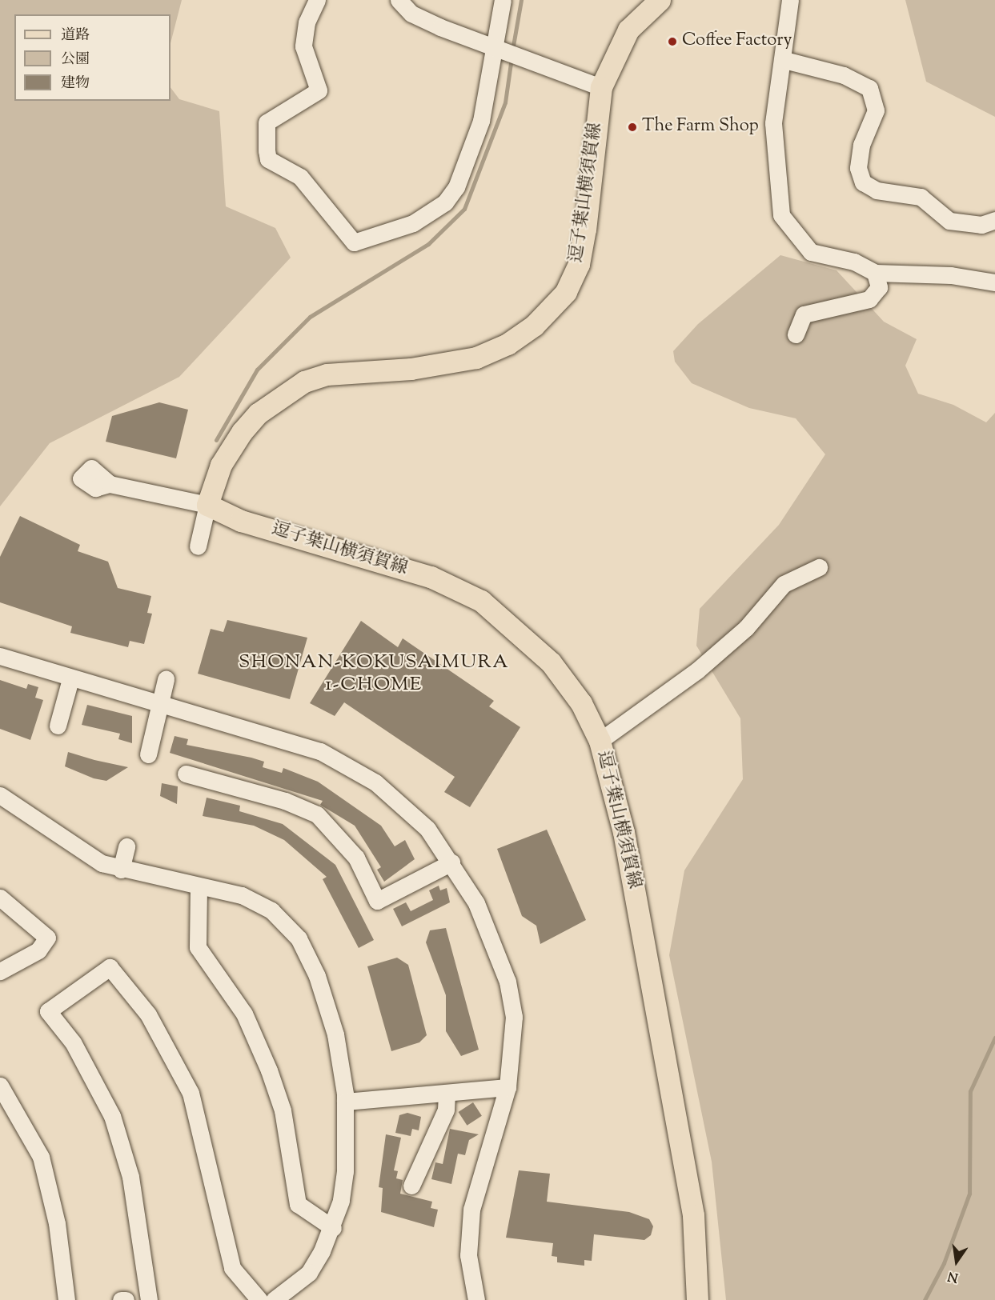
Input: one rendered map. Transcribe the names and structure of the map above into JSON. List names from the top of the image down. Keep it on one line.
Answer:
{"streets":{"main road":["逗子葉山横須賀線"]},"districts":["SHONAN-KOKUSAIMURA 1-CHOME"],"places":["Coffee Factory","The Farm Shop"],"legend":["道路","公園","建物"],"north":"bottom"}
